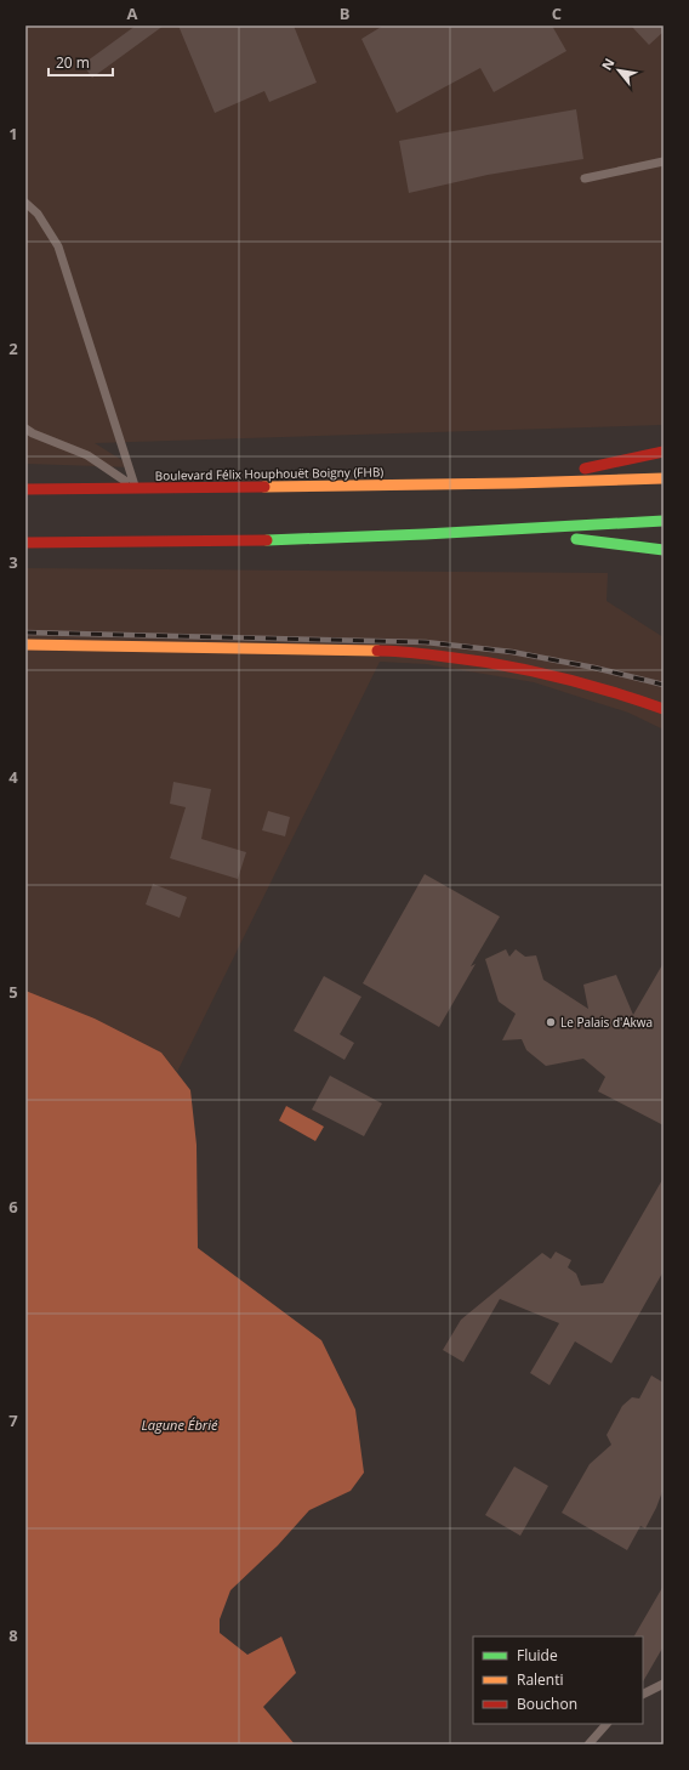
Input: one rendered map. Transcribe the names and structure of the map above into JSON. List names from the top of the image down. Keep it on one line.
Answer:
{"streets":{"main road":["Boulevard Félix Houphouët Boigny (FHB)"]},"water":["Lagune Ébrié"],"places":["Le Palais d'Akwa"],"legend":["Fluide","Ralenti","Bouchon"],"scale_bar":"20 m","north":"top left","grid":{"columns":["A","B","C"],"rows":["1","2","3","4","5","6","7","8"]}}
